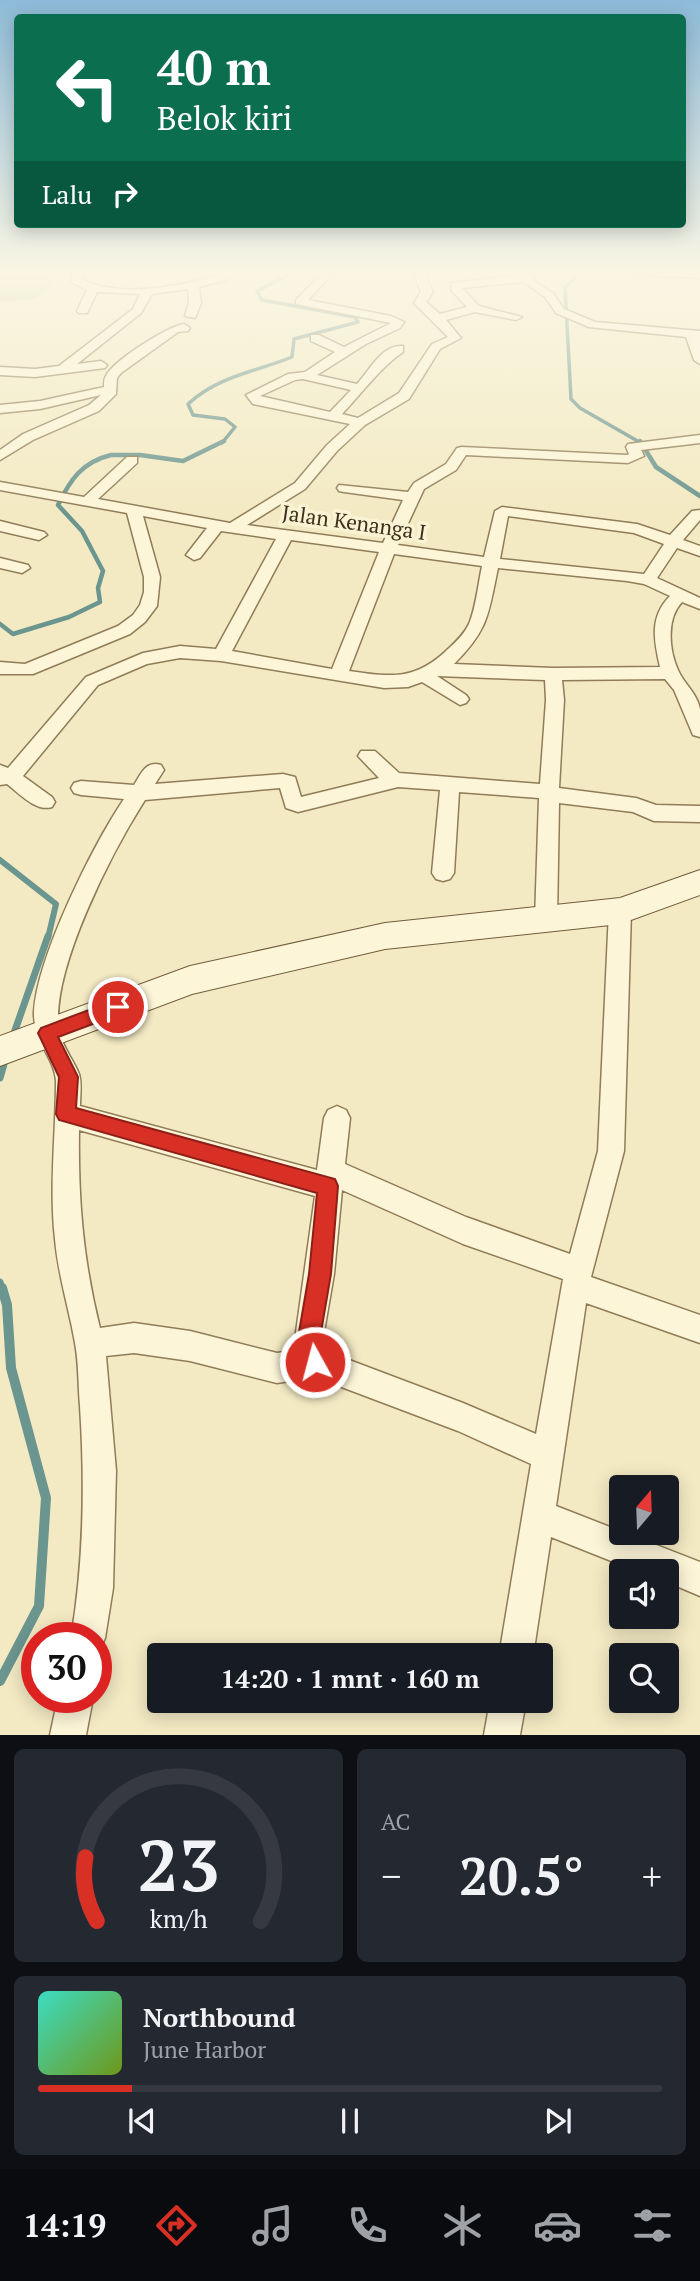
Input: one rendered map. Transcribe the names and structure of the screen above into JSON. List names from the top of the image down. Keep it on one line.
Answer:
{"streets":{"street":["Jalan Kenanga I"]},"north":"top","page":{"turn":["40 m","Belok kiri"],"then":"Lalu","limit":"30","trip":"14:20 · 1 mnt · 160 m","tile":"AC","heat":["−","20.5°","+"],"song":["Northbound","June Harbor"],"tabs":"14:19","gauge":["23","km/h"]}}
